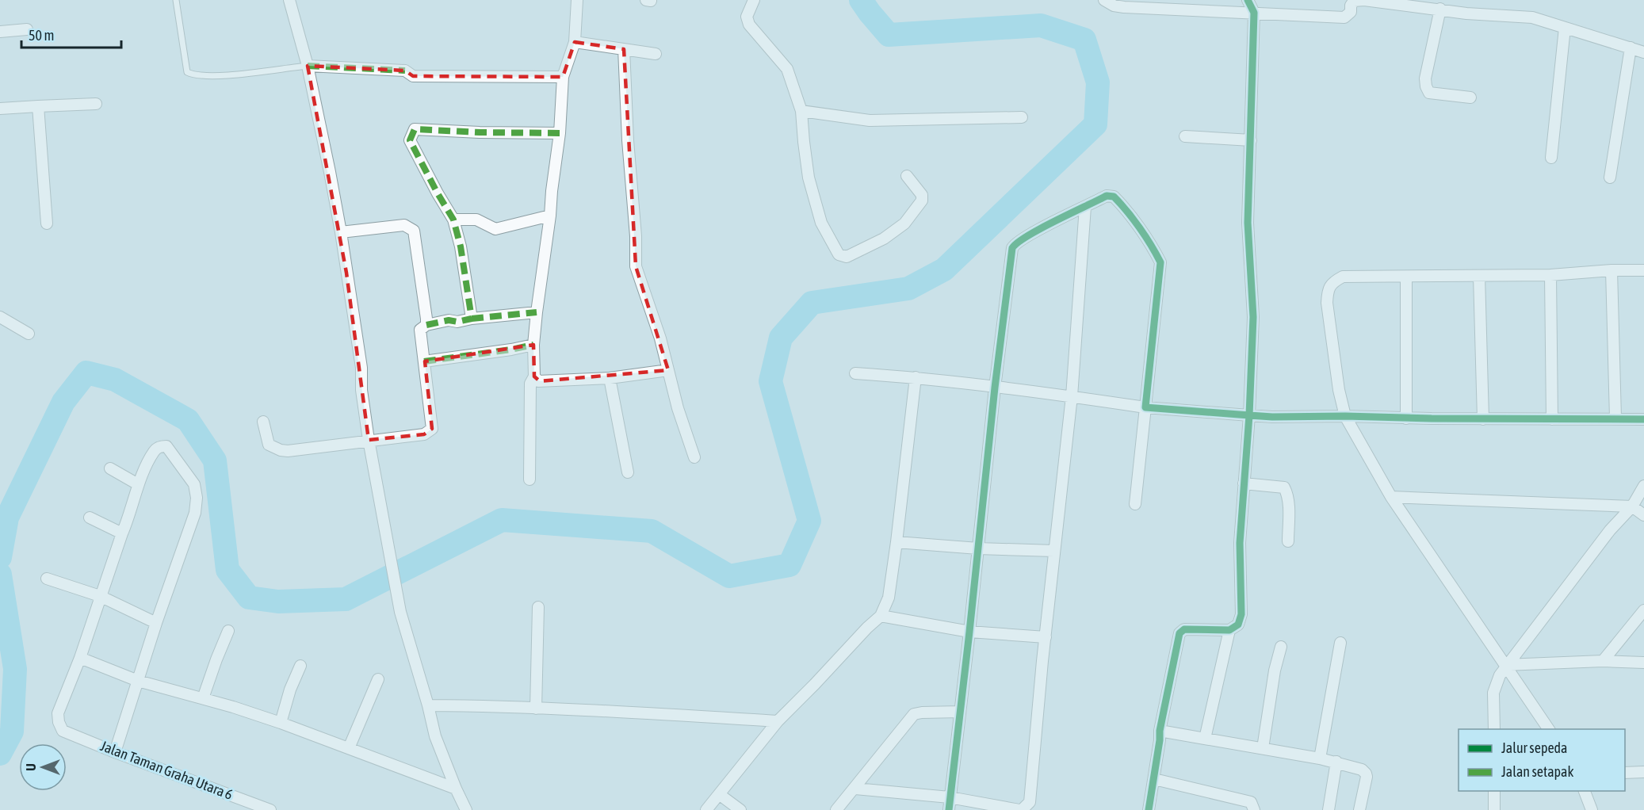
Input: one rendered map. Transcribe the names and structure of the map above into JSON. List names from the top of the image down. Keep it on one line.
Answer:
{"streets":{"street":["Jalan Taman Graha Utara 6"]},"legend":["Jalur sepeda","Jalan setapak"],"scale_bar":"50 m","north":"left"}
